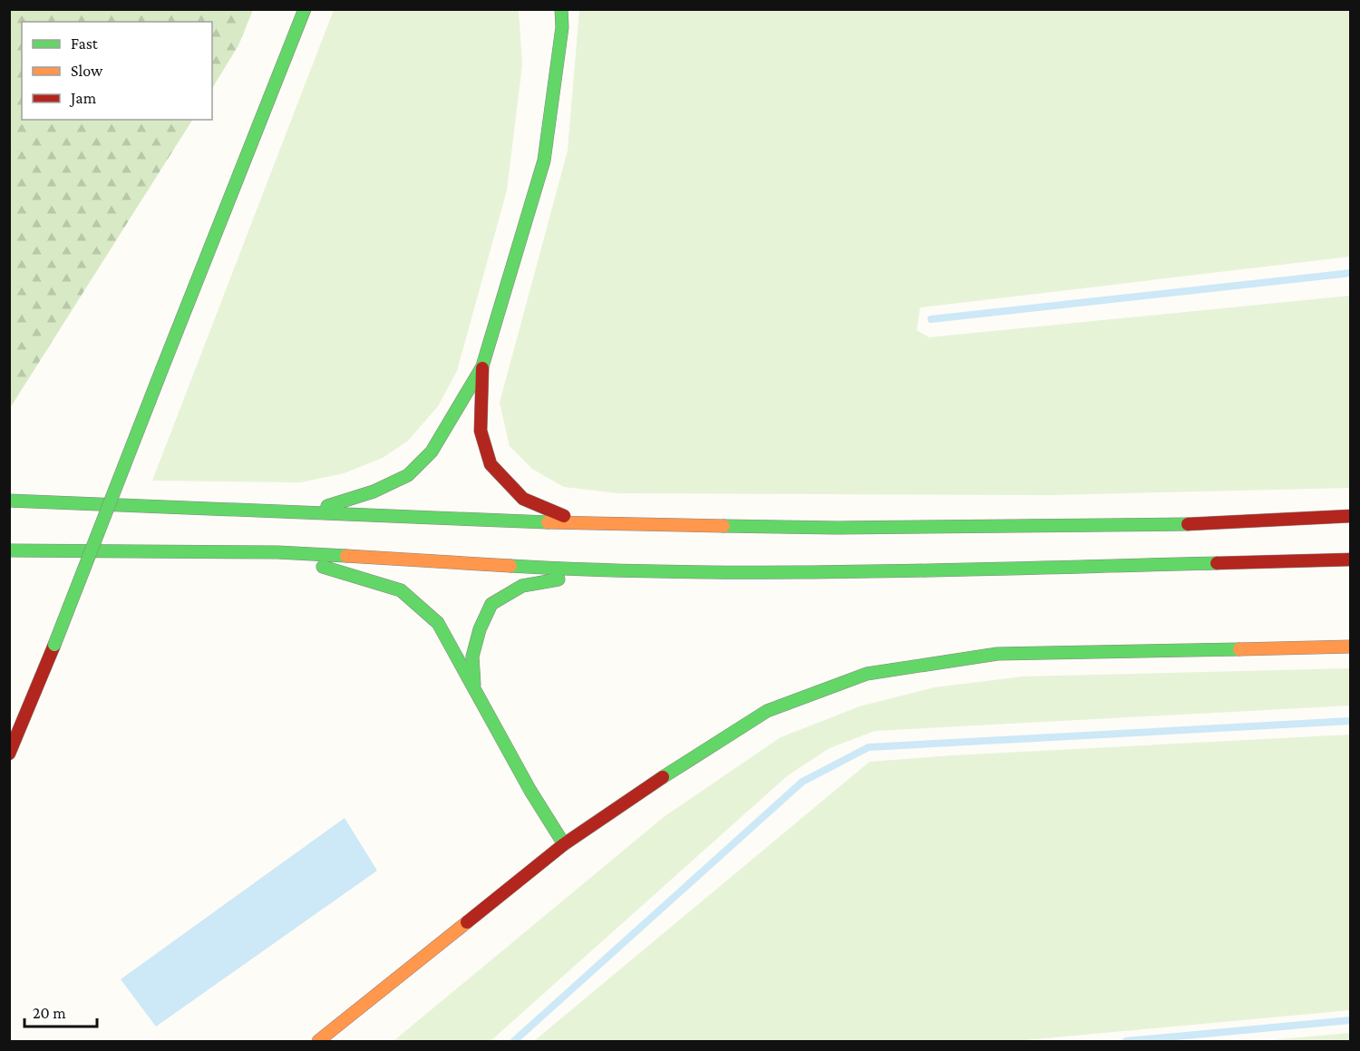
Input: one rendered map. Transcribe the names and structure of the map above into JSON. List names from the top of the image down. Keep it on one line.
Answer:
{"legend":["Fast","Slow","Jam"],"scale_bar":"20 m"}
